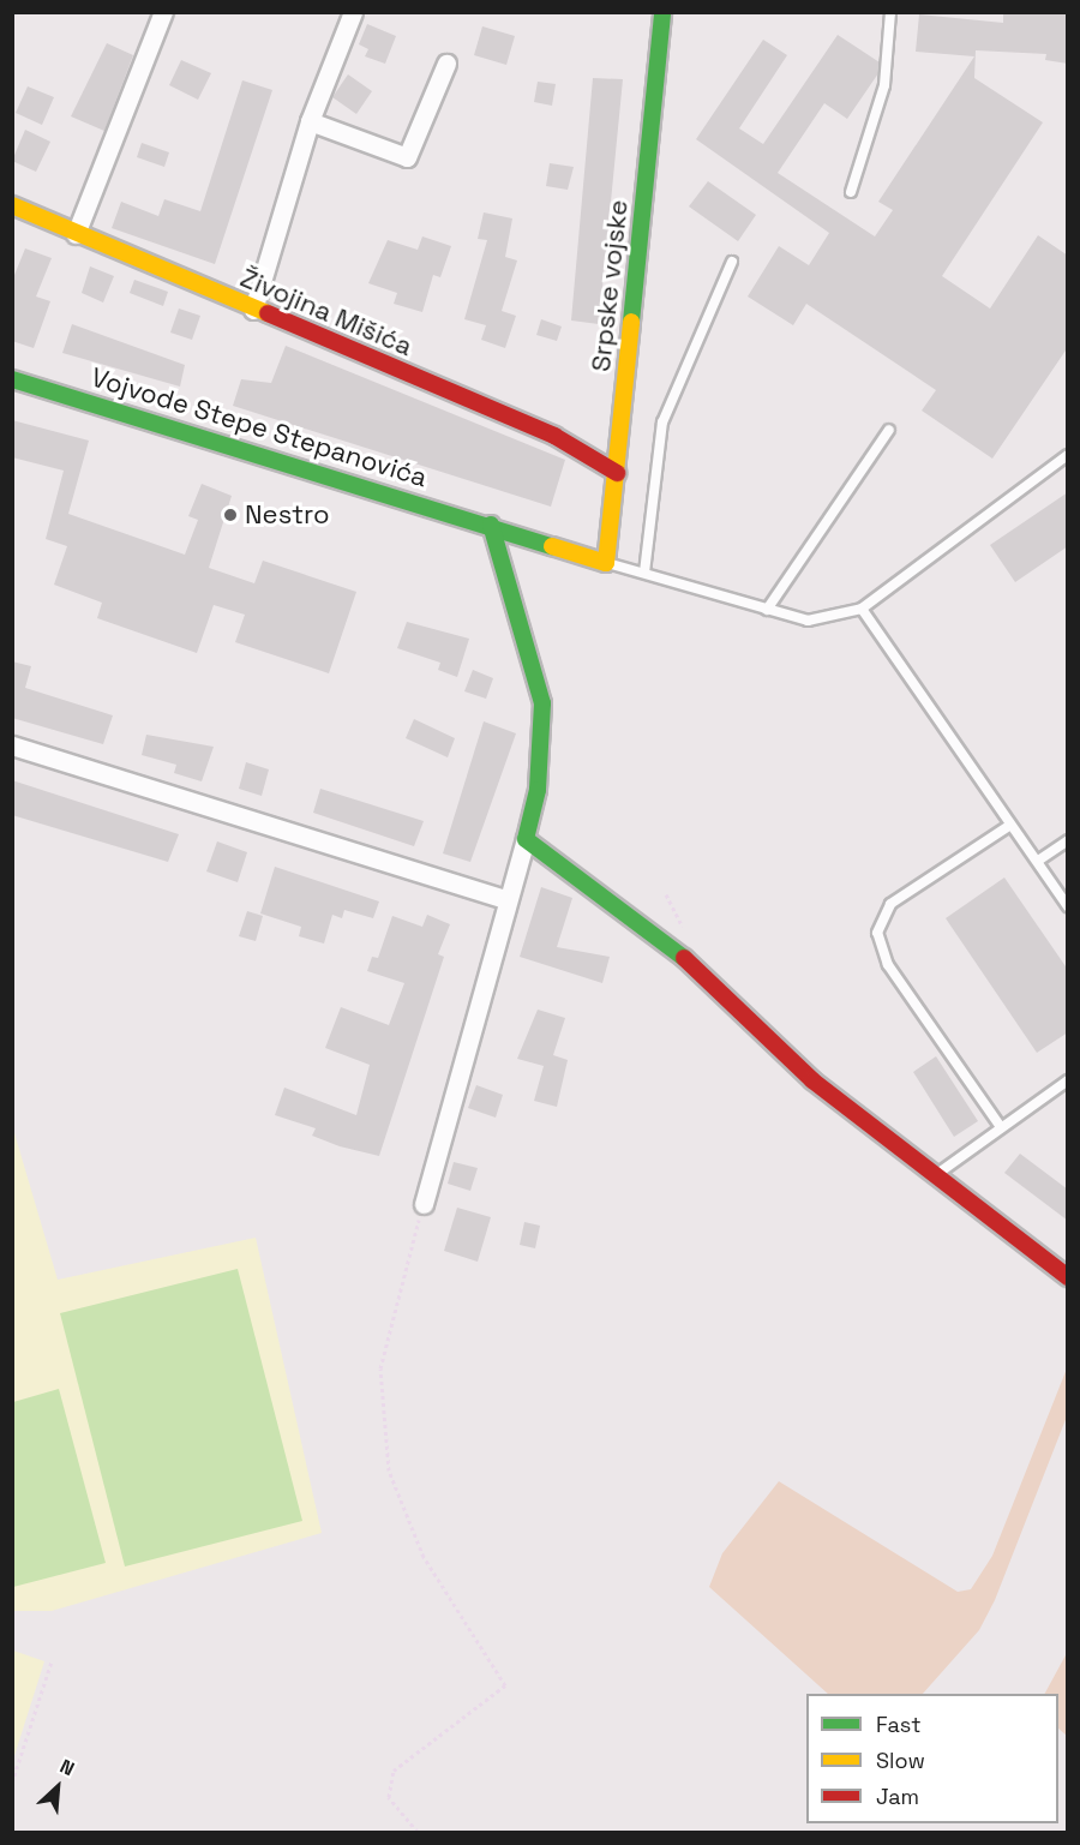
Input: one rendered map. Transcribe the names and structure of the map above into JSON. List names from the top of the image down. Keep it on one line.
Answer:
{"streets":{"street":["Srpske vojske","Živojina Mišića","Vojvode Stepe Stepanovića"]},"crossings":[["Srpske vojske","Živojina Mišića"],["Srpske vojske","Vojvode Stepe Stepanovića"]],"places":["Nestro"],"legend":["Fast","Slow","Jam"],"north":"top right"}
